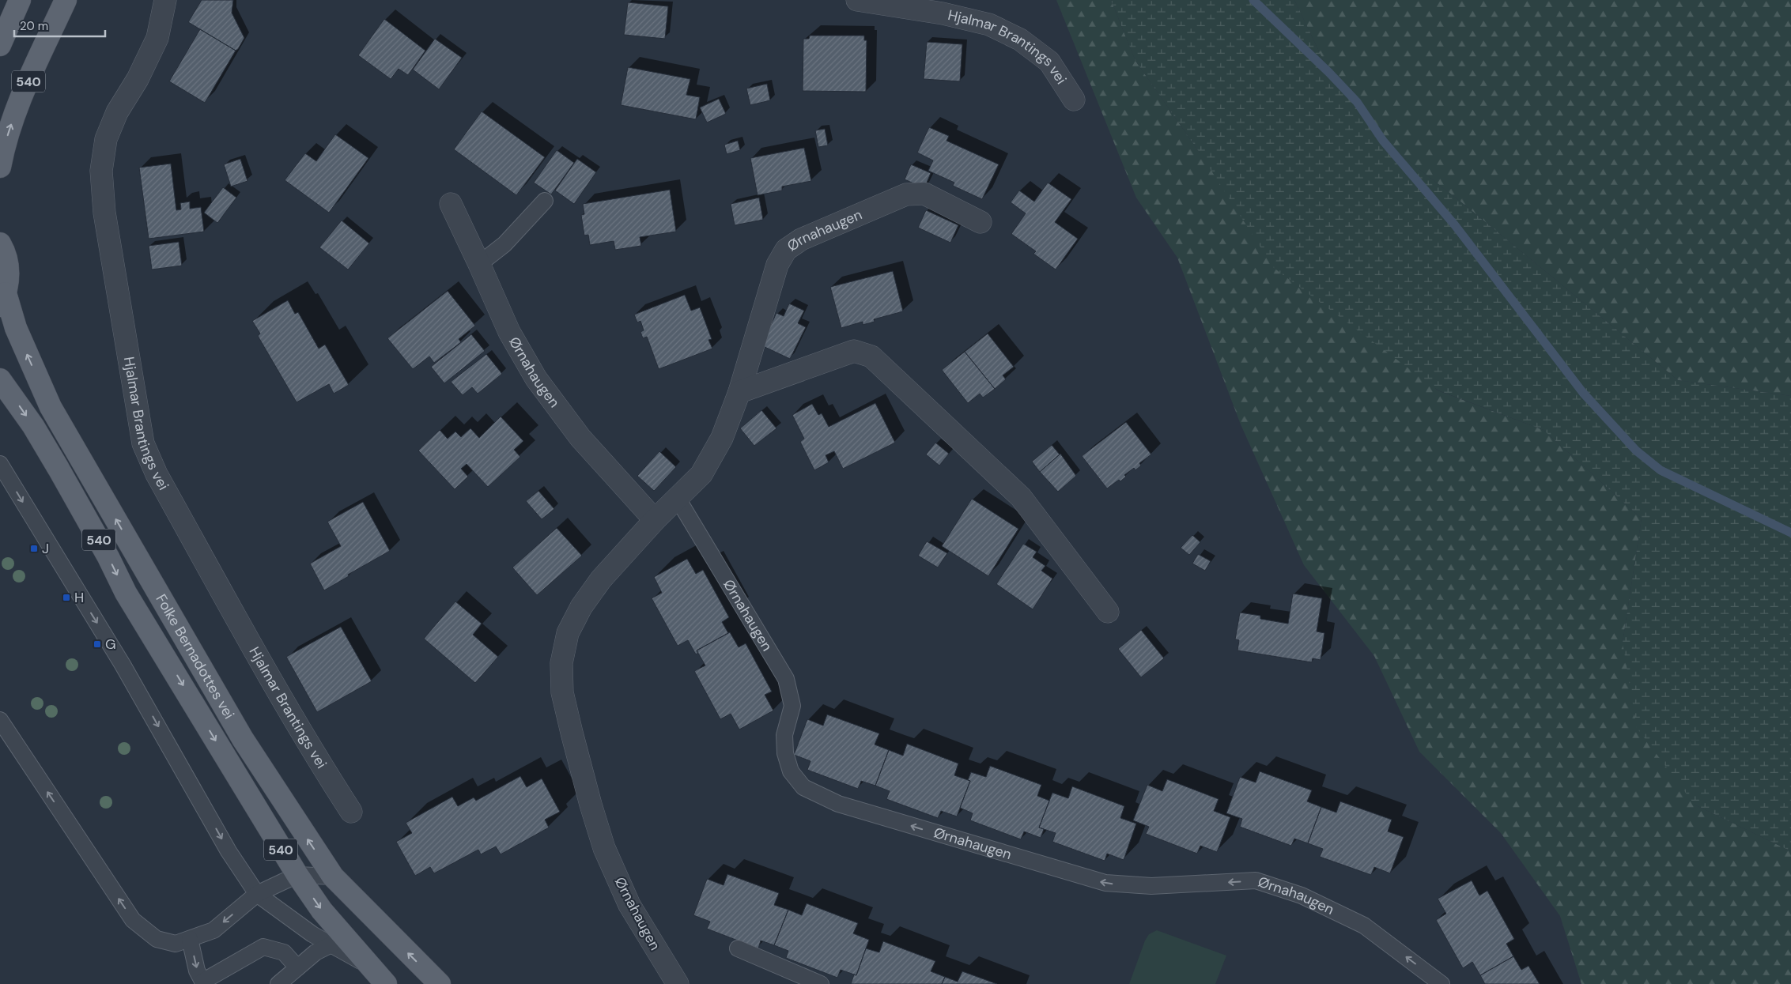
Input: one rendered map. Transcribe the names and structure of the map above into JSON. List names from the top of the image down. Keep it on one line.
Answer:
{"streets":{"main road":["540","Folke Bernadottes vei"],"street":["Hjalmar Brantings vei","Ørnahaugen"]},"crossings":[["540","Folke Bernadottes vei"]],"one_way":["Ørnahaugen"],"places":{"transit":["J","H","G"]},"scale_bar":"20 m"}
